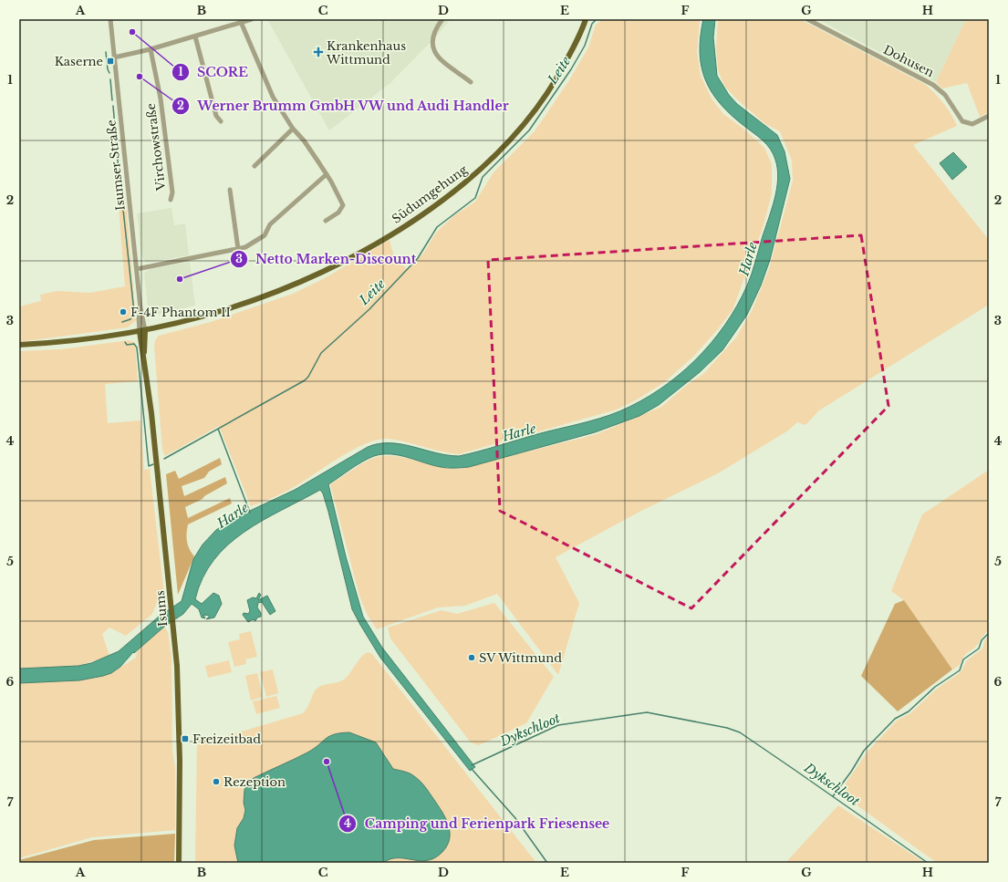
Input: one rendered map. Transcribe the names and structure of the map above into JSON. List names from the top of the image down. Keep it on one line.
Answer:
{"streets":{"main road":["Südumgehung","Isums"],"street":["Dohusen","Virchowstraße","Isumser Straße"]},"crossings":[["Isumser Straße","Südumgehung"],["Isumser Straße","Isums"],["Südumgehung","Isums"]],"water":["Leite","Harle","Dykschloot"],"places":{"other":["SCORE","Werner Brumm GmbH VW und Audi Handler","Netto Marken-Discount","F-4F Phantom II","SV Wittmund","Camping und Ferienpark Friesensee","Rezeption"],"health":["Krankenhaus Wittmund"],"transit":["Kaserne","Freizeitbad"]},"grid":{"columns":["A","B","C","D","E","F","G","H"],"rows":["1","2","3","4","5","6","7"]}}
